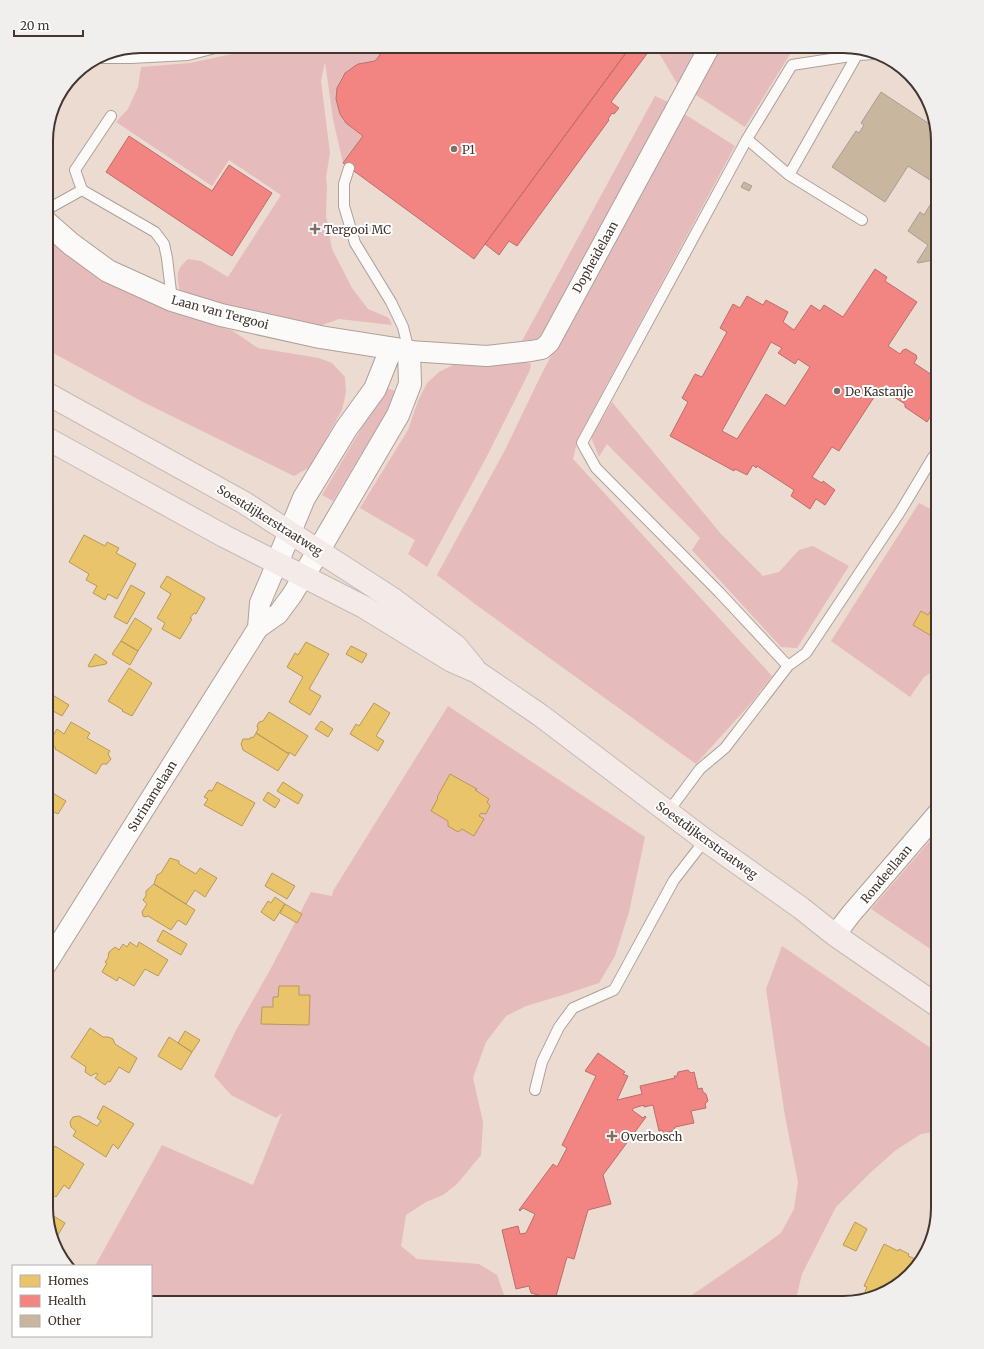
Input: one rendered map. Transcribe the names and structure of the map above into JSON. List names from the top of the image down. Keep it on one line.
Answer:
{"streets":{"main road":["Soestdijkerstraatweg"],"street":["Dopheidelaan","Laan van Tergooi","Surinamelaan","Rondeellaan"]},"crossings":[["Dopheidelaan","Laan van Tergooi"],["Soestdijkerstraatweg","Surinamelaan"],["Soestdijkerstraatweg","Rondeellaan"]],"places":{"other":["P1","De Kastanje"],"health":["Tergooi MC","Overbosch"]},"legend":["Homes","Health","Other"],"scale_bar":"20 m"}
